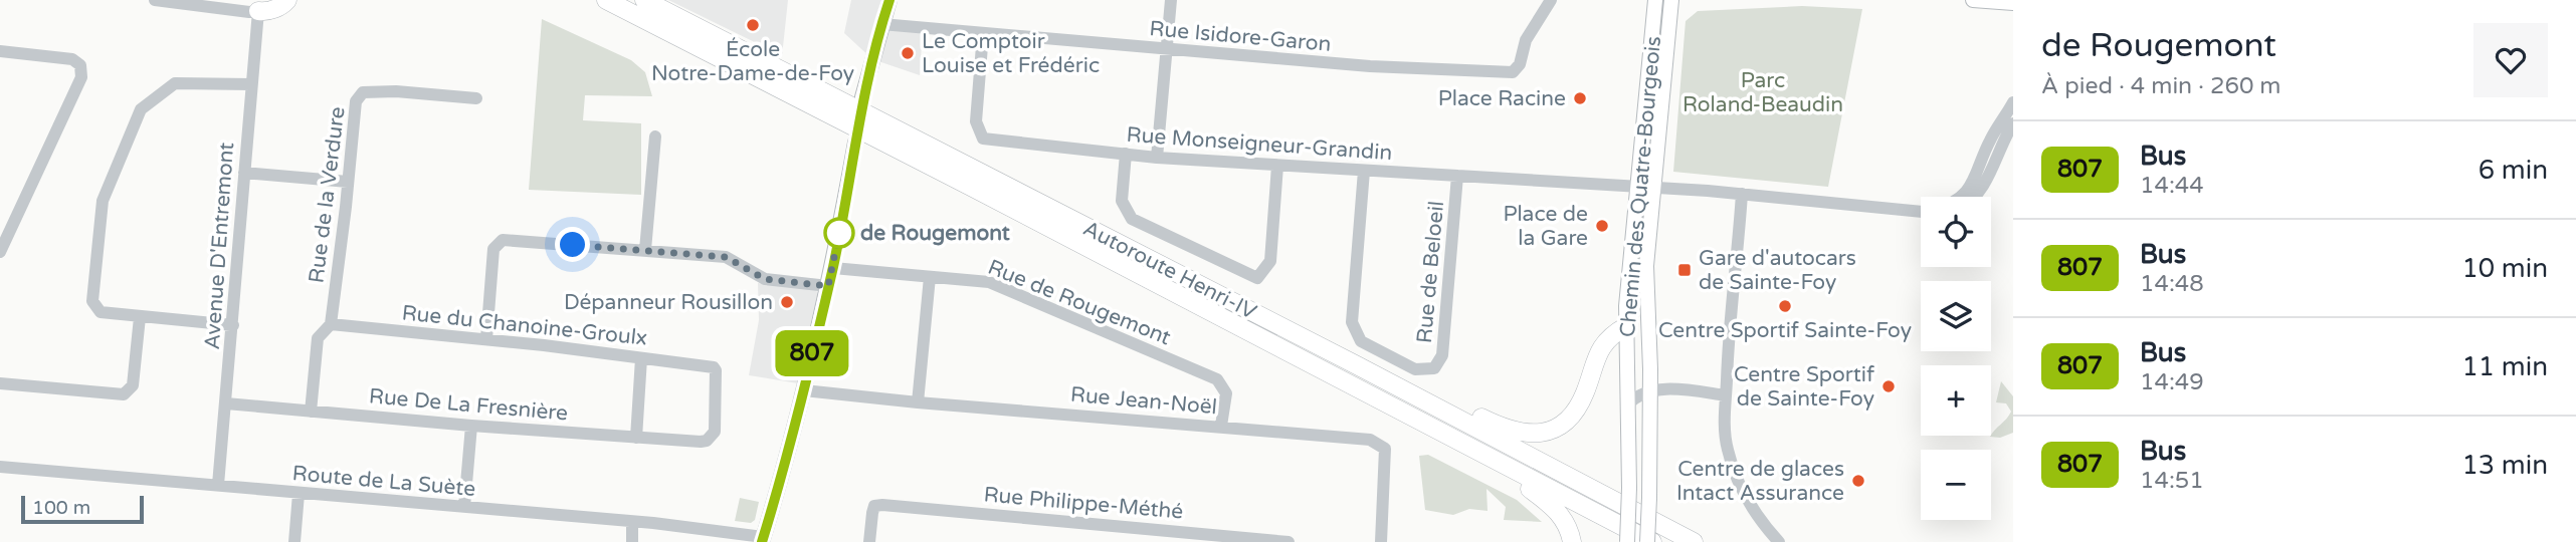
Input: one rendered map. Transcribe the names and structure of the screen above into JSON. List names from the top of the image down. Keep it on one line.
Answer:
{"streets":{"highway":["Autoroute Henri-IV"],"main road":["Chemin des Quatre-Bourgeois"],"street":["Rue Isidore-Garon","Rue Monseigneur-Grandin","Rue de la Verdure","Avenue D'Entremont","Rue de Beloeil","Rue de Rougemont","Rue du Chanoine-Groulx","Rue Jean-Noël","Rue De La Fresnière","Route de La Suète","Rue Philippe-Méthé"]},"crossings":[["Rue Isidore-Garon","Rue Monseigneur-Grandin"],["Rue Monseigneur-Grandin","Chemin des Quatre-Bourgeois"],["Rue Monseigneur-Grandin","Rue de Beloeil"],["Chemin des Quatre-Bourgeois","Autoroute Henri-IV"],["Rue de la Verdure","Rue du Chanoine-Groulx"],["Rue de la Verdure","Rue De La Fresnière"],["Avenue D'Entremont","Rue De La Fresnière"],["Avenue D'Entremont","Route de La Suète"],["Rue de Rougemont","Rue Jean-Noël"],["Rue du Chanoine-Groulx","Rue De La Fresnière"]],"parks":["Parc Roland-Beaudin"],"places":{"other":["École Notre-Dame-de-Foy","Le Comptoir Louise et Frédéric","Place Racine","Place de la Gare","de Rougemont","Dépanneur Rousillon","Centre Sportif Sainte-Foy","Centre Sportif de Sainte-Foy","Centre de glaces Intact Assurance"],"transit":["Gare d'autocars de Sainte-Foy"]},"lines":["bus line 807"],"scale_bar":"100 m","page":{"on_map":"807","heading":["de Rougemont","À pied · 4 min · 260 m"],"list":[{"mark":"807","name":"Bus","note":"14:44","value":"6 min"},{"mark":"807","name":"Bus","note":"14:48","value":"10 min"},{"mark":"807","name":"Bus","note":"14:49","value":"11 min"},{"mark":"807","name":"Bus","note":"14:51","value":"13 min"}],"map_buttons":["+","−"],"scale":"100 m"}}
